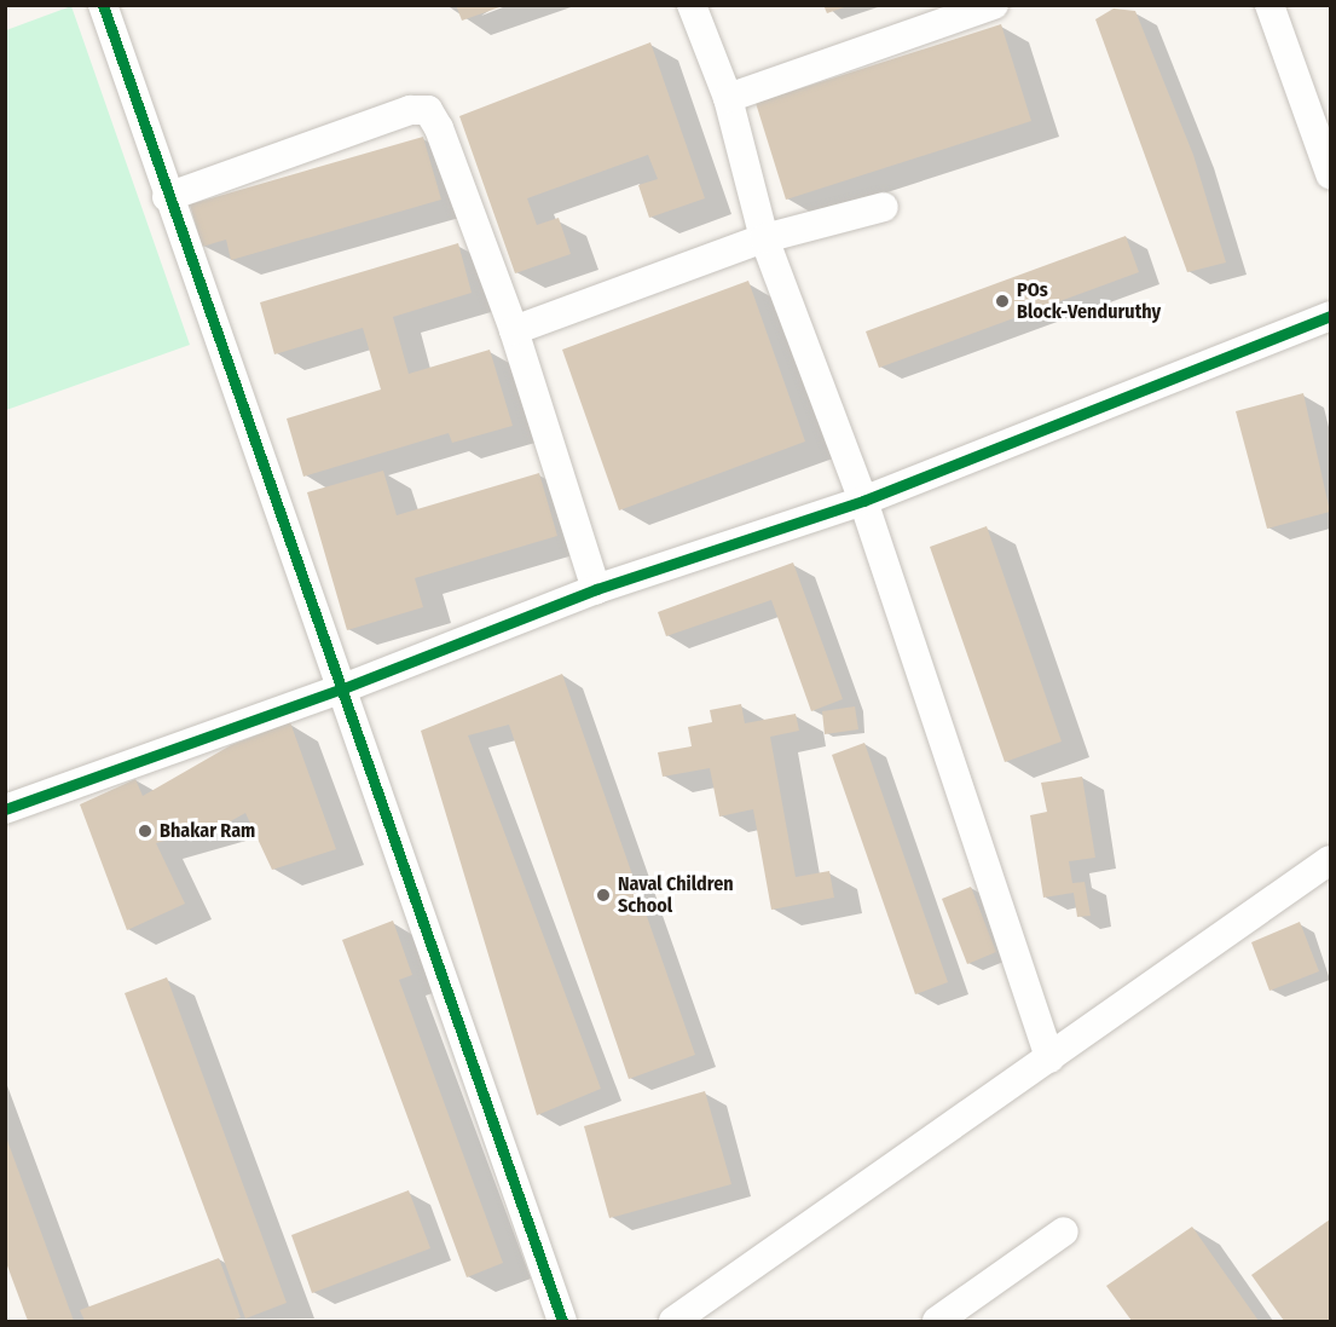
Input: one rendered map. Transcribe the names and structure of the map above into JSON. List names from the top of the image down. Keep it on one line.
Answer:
{"places":["POs Block-Venduruthy","Bhakar Ram","Naval Children School"]}
